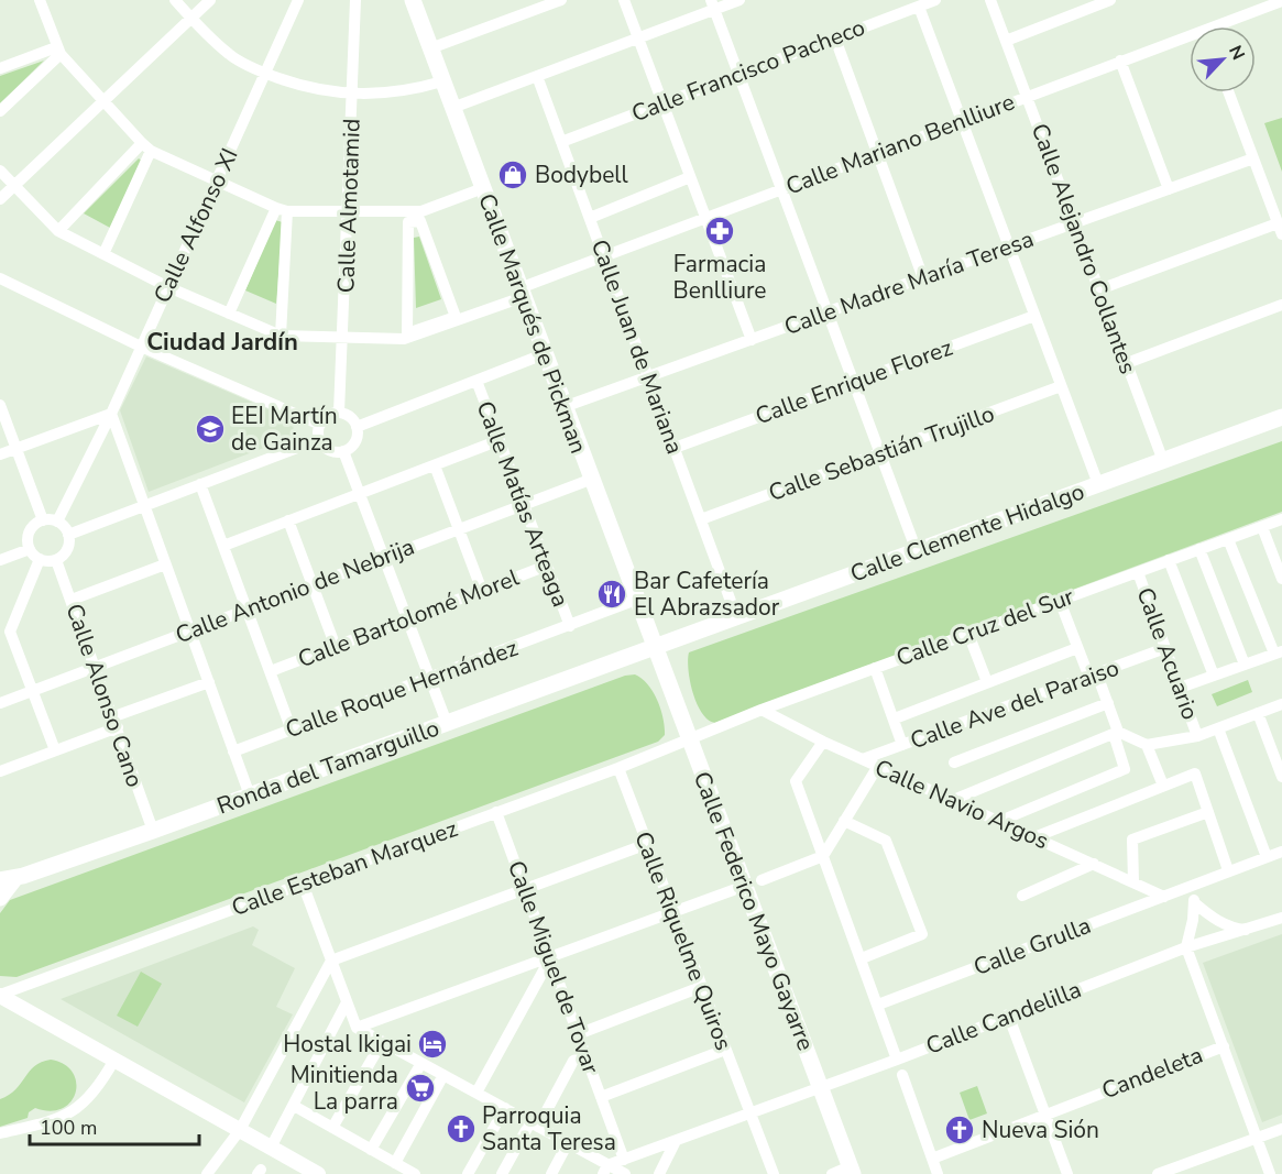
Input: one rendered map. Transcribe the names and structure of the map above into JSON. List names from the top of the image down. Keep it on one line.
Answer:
{"streets":{"main road":["Calle Marqués de Pickman","Calle Clemente Hidalgo","Ronda del Tamarguillo","Calle Federico Mayo Gayarre"],"street":["Calle Francisco Pacheco","Calle Mariano Benlliure","Calle Almotamid","Calle Alfonso XI","Calle Alejandro Collantes","Calle Madre María Teresa","Calle Juan de Mariana","Calle Enrique Florez","Calle Sebastián Trujillo","Calle Matías Arteaga","Calle Antonio de Nebrija","Calle Bartolomé Morel","Calle Cruz del Sur","Calle Acuario","Calle Roque Hernández","Calle Alonso Cano","Calle Ave del Paraiso","Calle Navio Argos","Calle Esteban Marquez","Calle Riquelme Quiros","Calle Grulla","Calle Miguel de Tovar","Calle Candelilla","Candeleta"]},"crossings":[["Calle Francisco Pacheco","Calle Juan de Mariana"],["Calle Mariano Benlliure","Calle Alejandro Collantes"],["Calle Mariano Benlliure","Calle Marqués de Pickman"],["Calle Mariano Benlliure","Calle Juan de Mariana"],["Calle Alfonso XI","Calle Alonso Cano"],["Calle Alejandro Collantes","Calle Madre María Teresa"],["Calle Alejandro Collantes","Calle Clemente Hidalgo"],["Calle Madre María Teresa","Calle Marqués de Pickman"],["Calle Madre María Teresa","Calle Juan de Mariana"],["Calle Marqués de Pickman","Calle Clemente Hidalgo"],["Calle Marqués de Pickman","Calle Antonio de Nebrija"],["Calle Marqués de Pickman","Calle Roque Hernández"],["Calle Marqués de Pickman","Ronda del Tamarguillo"],["Calle Marqués de Pickman","Calle Federico Mayo Gayarre"],["Calle Juan de Mariana","Calle Enrique Florez"],["Calle Juan de Mariana","Calle Sebastián Trujillo"],["Calle Juan de Mariana","Calle Clemente Hidalgo"],["Calle Matías Arteaga","Calle Antonio de Nebrija"],["Calle Matías Arteaga","Calle Bartolomé Morel"],["Calle Matías Arteaga","Calle Roque Hernández"],["Calle Clemente Hidalgo","Ronda del Tamarguillo"],["Calle Clemente Hidalgo","Calle Federico Mayo Gayarre"],["Calle Antonio de Nebrija","Calle Alonso Cano"],["Calle Cruz del Sur","Calle Acuario"],["Calle Cruz del Sur","Calle Navio Argos"],["Calle Cruz del Sur","Calle Esteban Marquez"],["Calle Cruz del Sur","Calle Federico Mayo Gayarre"],["Calle Acuario","Calle Ave del Paraiso"],["Calle Alonso Cano","Ronda del Tamarguillo"],["Calle Ave del Paraiso","Calle Navio Argos"],["Ronda del Tamarguillo","Calle Federico Mayo Gayarre"],["Calle Navio Argos","Calle Grulla"],["Calle Esteban Marquez","Calle Federico Mayo Gayarre"],["Calle Esteban Marquez","Calle Riquelme Quiros"],["Calle Esteban Marquez","Calle Miguel de Tovar"],["Calle Federico Mayo Gayarre","Calle Candelilla"],["Calle Riquelme Quiros","Calle Candelilla"],["Calle Miguel de Tovar","Calle Candelilla"]],"districts":["Ciudad Jardín"],"places":{"shop":["Bodybell"],"pharmacy":["Farmacia Benlliure"],"school or university":["EEI Martín de Gainza"],"restaurant":["Bar Cafetería El Abrazsador"],"hotel":["Hostal Ikigai"],"supermarket":["Minitienda La parra"],"church":["Parroquia Santa Teresa","Nueva Sión"]},"scale_bar":"100 m","north":"top right"}
